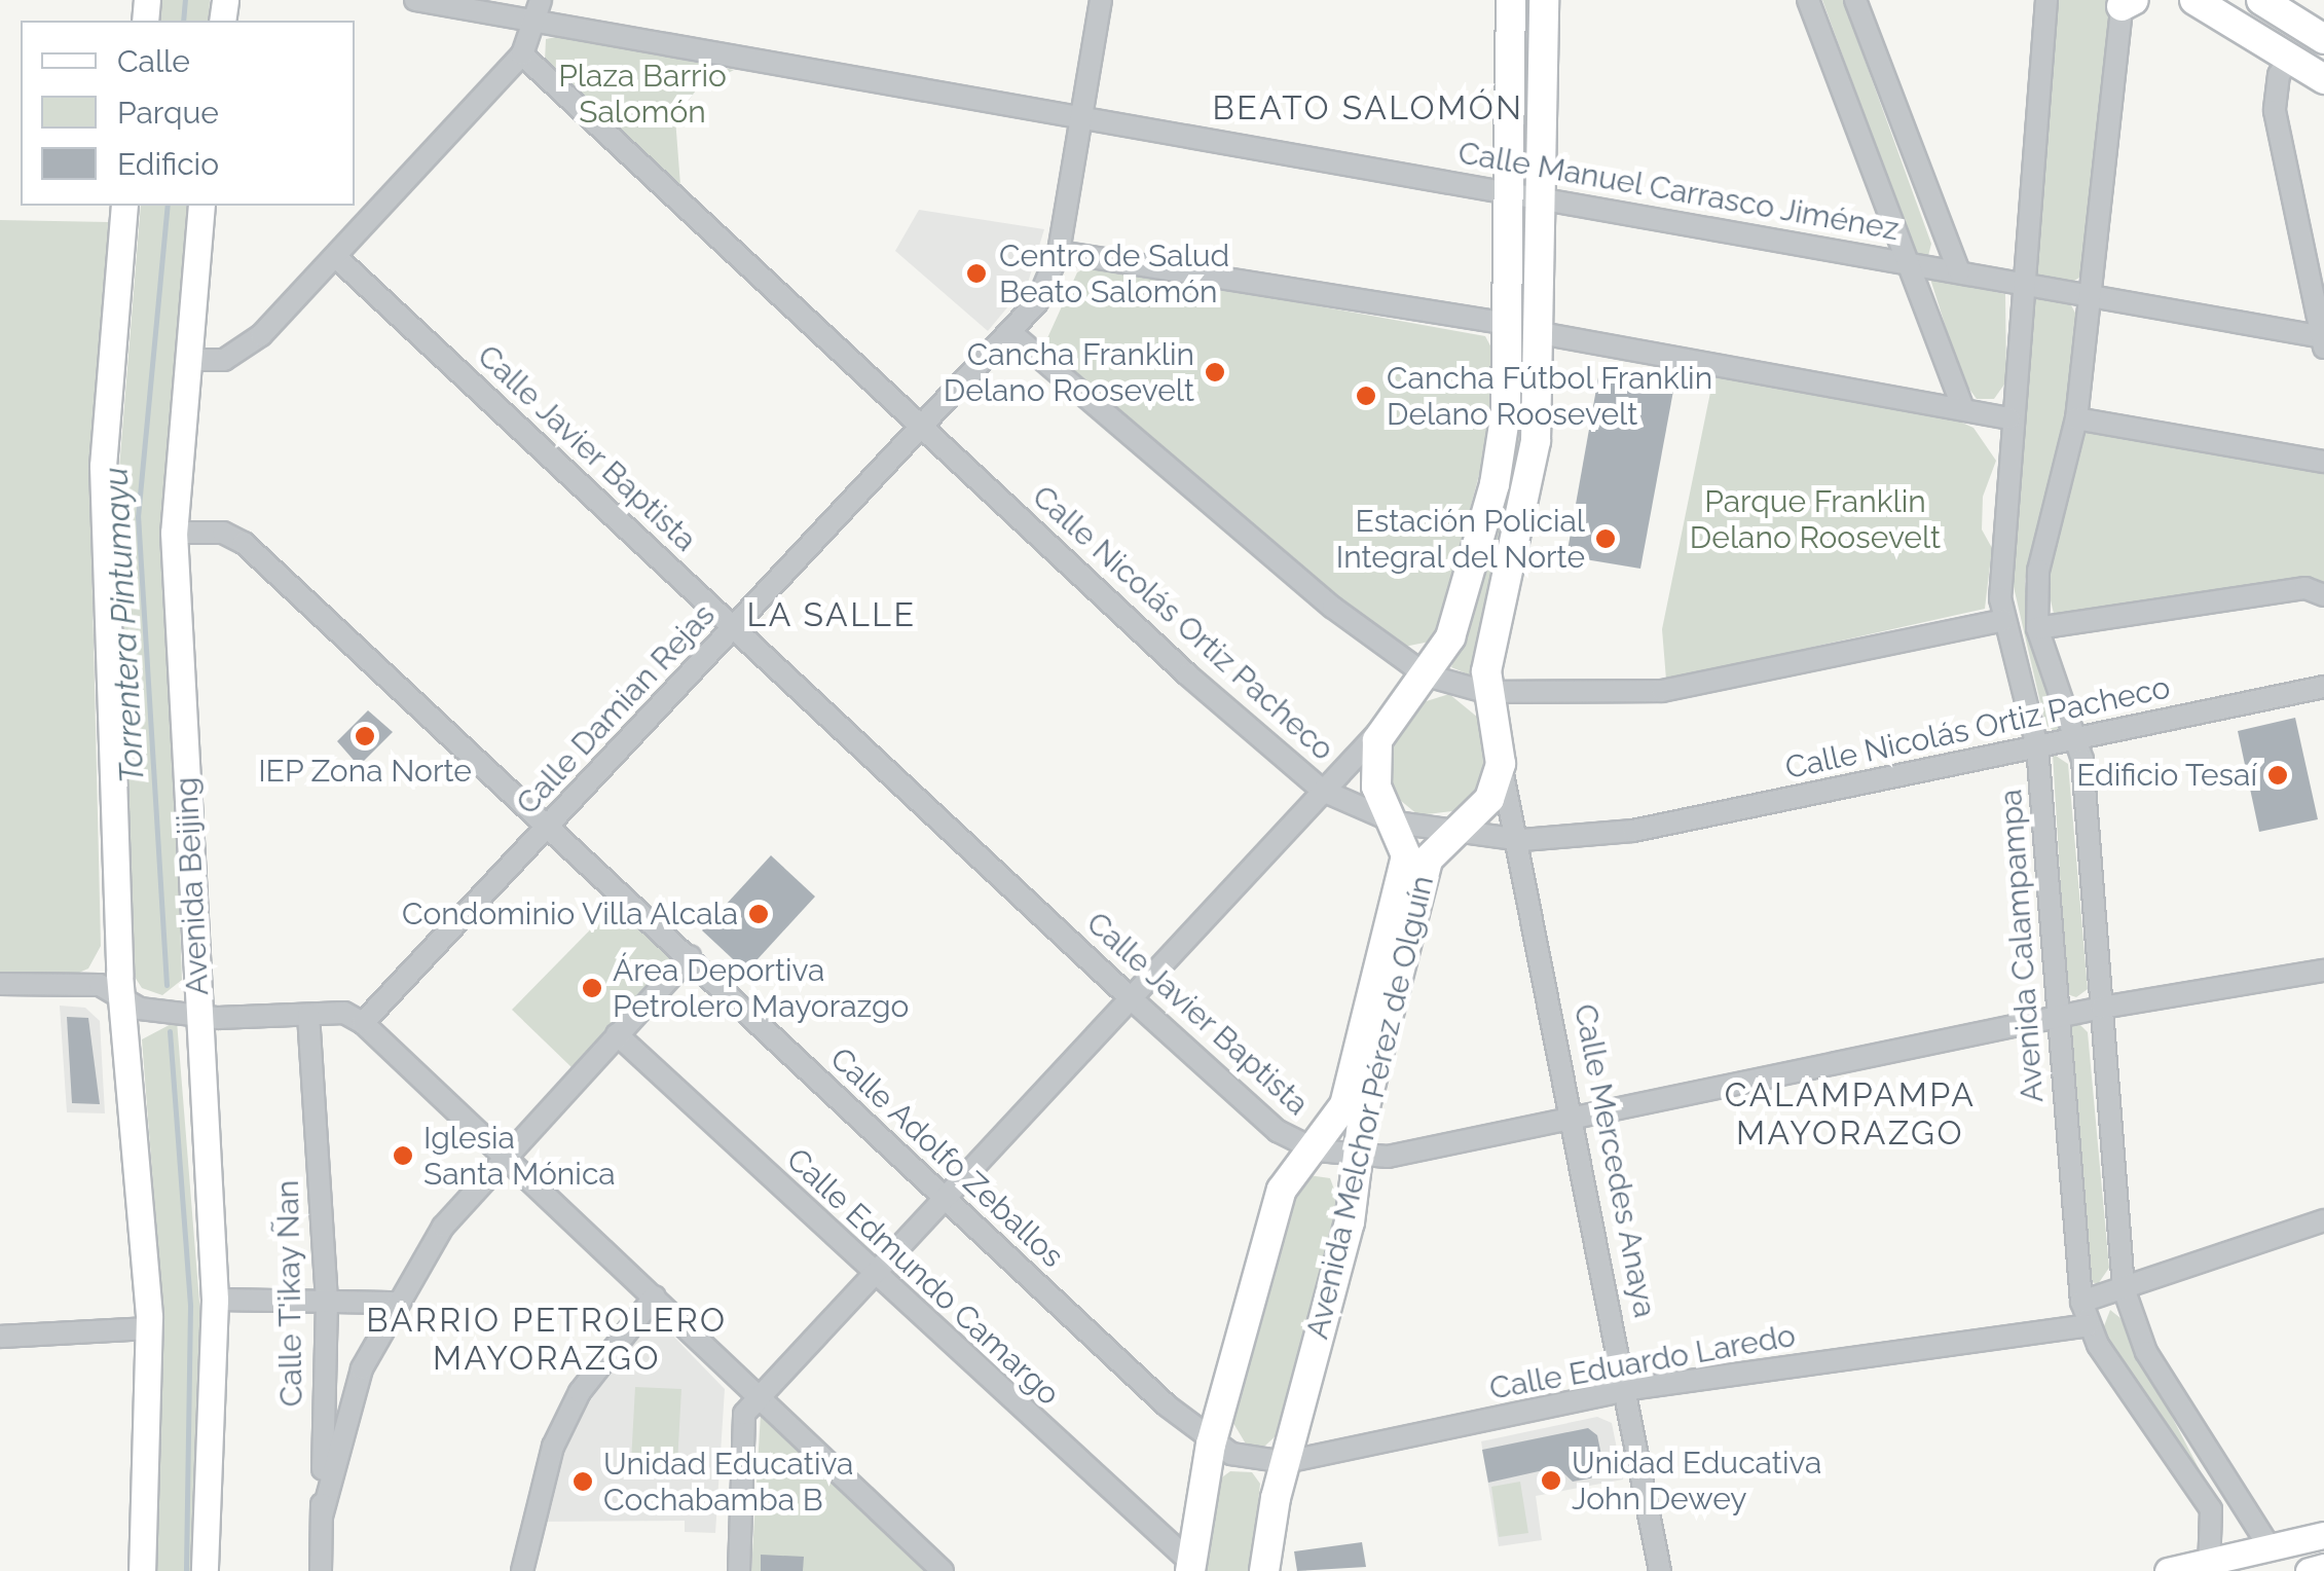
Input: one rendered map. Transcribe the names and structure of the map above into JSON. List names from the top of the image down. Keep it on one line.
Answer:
{"streets":{"highway":["Avenida Melchor Pérez de Olguín"],"main road":["Avenida Beijing"],"street":["Calle Manuel Carrasco Jiménez","Calle Javier Baptista","Calle Nicolás Ortiz Pacheco","Calle Damian Rejas","Avenida Calampampa","Calle Adolfo Zeballos","Calle Mercedes Anaya","Calle Edmundo Camargo","Calle T'ikay Ñan","Calle Eduardo Laredo"]},"crossings":[["Calle Manuel Carrasco Jiménez","Calle Damian Rejas"],["Calle Manuel Carrasco Jiménez","Avenida Calampampa"],["Calle Javier Baptista","Calle Damian Rejas"],["Calle Javier Baptista","Avenida Calampampa"],["Calle Javier Baptista","Avenida Melchor Pérez de Olguín"],["Calle Javier Baptista","Calle Mercedes Anaya"],["Calle Nicolás Ortiz Pacheco","Calle Damian Rejas"],["Calle Nicolás Ortiz Pacheco","Avenida Calampampa"],["Calle Nicolás Ortiz Pacheco","Avenida Melchor Pérez de Olguín"],["Calle Nicolás Ortiz Pacheco","Calle Mercedes Anaya"],["Calle Damian Rejas","Calle Adolfo Zeballos"],["Avenida Beijing","Calle Adolfo Zeballos"],["Avenida Calampampa","Calle Eduardo Laredo"],["Avenida Melchor Pérez de Olguín","Calle Adolfo Zeballos"],["Avenida Melchor Pérez de Olguín","Calle Mercedes Anaya"],["Avenida Melchor Pérez de Olguín","Calle Edmundo Camargo"],["Avenida Melchor Pérez de Olguín","Calle Eduardo Laredo"],["Calle Adolfo Zeballos","Calle Eduardo Laredo"],["Calle Mercedes Anaya","Calle Eduardo Laredo"]],"districts":["BEATO SALOMÓN","LA SALLE","CALAMPAMPA MAYORAZGO","BARRIO PETROLERO MAYORAZGO"],"water":["Torrentera Pintumayu"],"parks":["Plaza Barrio Salomón","Parque Franklin Delano Roosevelt"],"places":["Centro de Salud Beato Salomón","Cancha Franklin Delano Roosevelt","Cancha Fútbol Franklin Delano Roosevelt","Estación Policial Integral del Norte","IEP Zona Norte","Edificio Tesaí","Condominio Villa Alcala","Área Deportiva Petrolero Mayorazgo","Iglesia Santa Mónica","Unidad Educativa John Dewey","Unidad Educativa Cochabamba B"],"legend":["Calle","Parque","Edificio"]}
